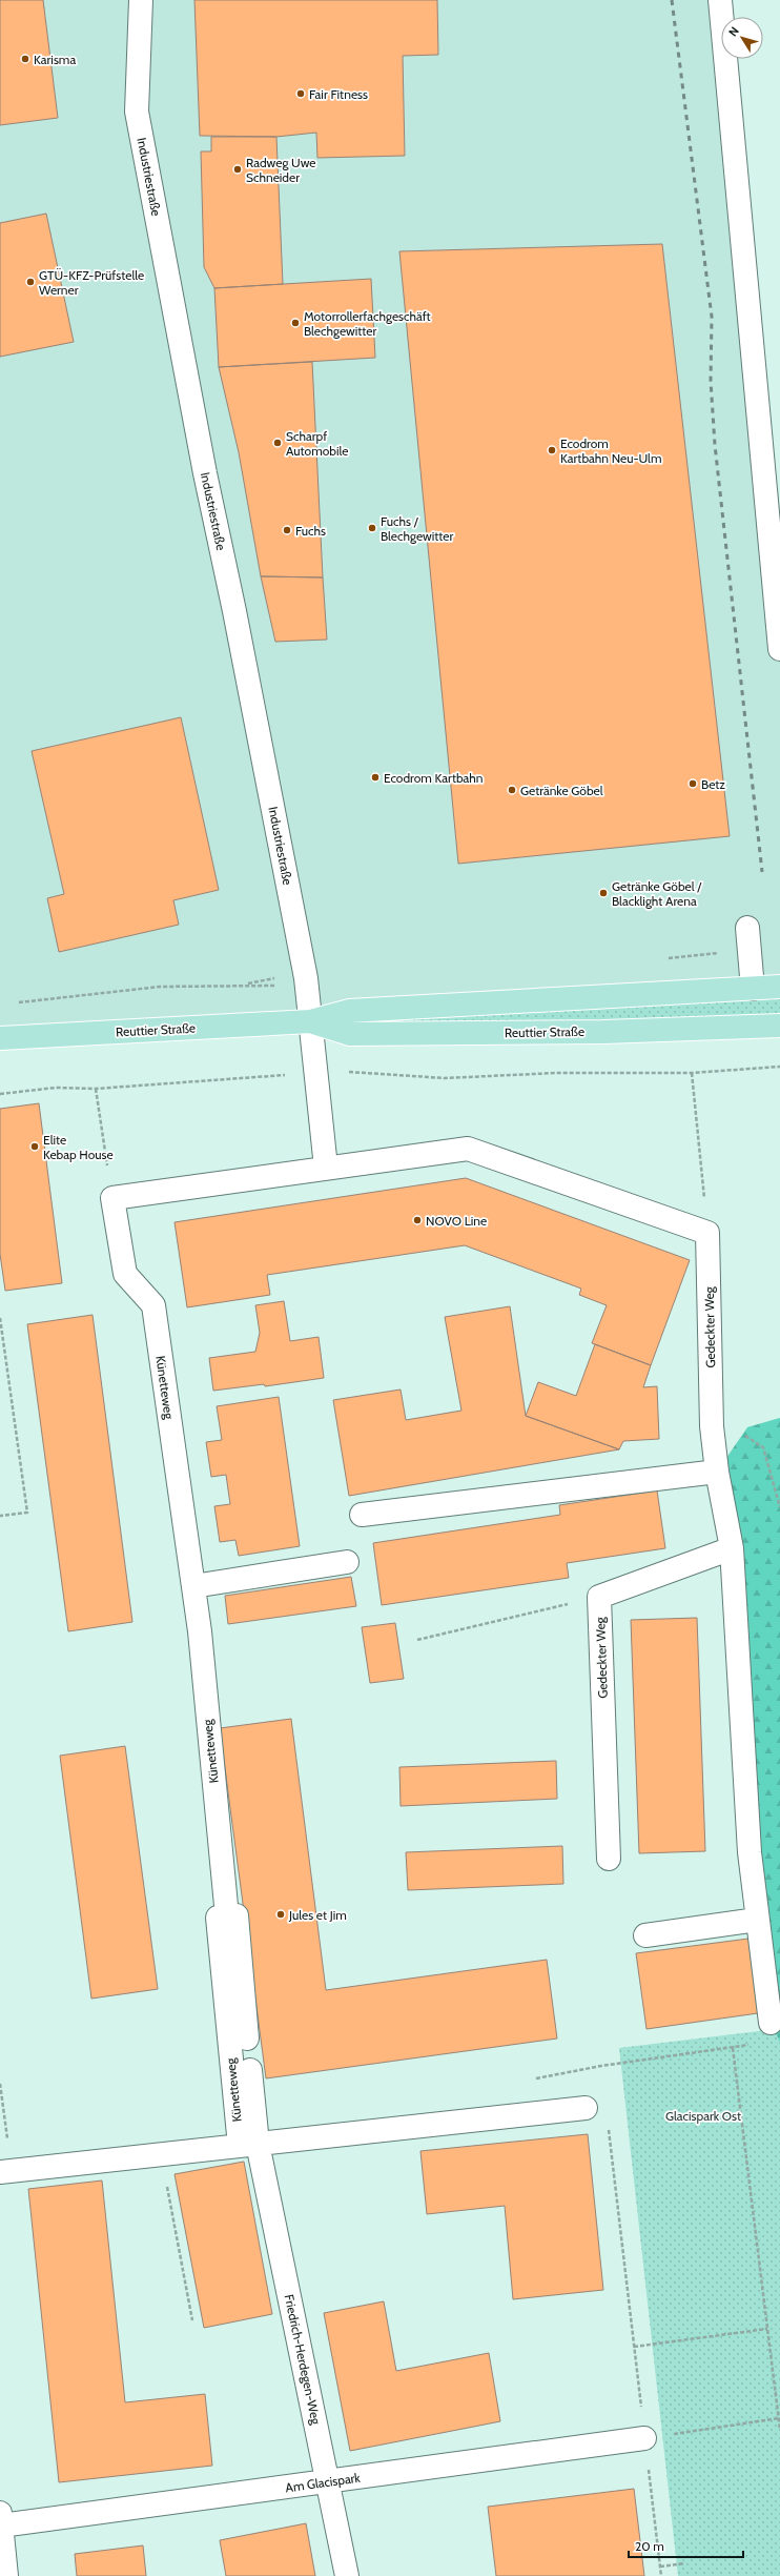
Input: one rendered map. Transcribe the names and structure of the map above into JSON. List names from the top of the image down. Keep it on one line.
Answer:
{"streets":{"main road":["Reuttier Straße"],"street":["Industriestraße","Gedeckter Weg","Künetteweg","Friedrich-Herdegen-Weg","Am Glacispark"]},"crossings":[["Industriestraße","Reuttier Straße"],["Künetteweg","Friedrich-Herdegen-Weg"],["Friedrich-Herdegen-Weg","Am Glacispark"]],"parks":["Glacispark Ost"],"places":["Karisma","Fair Fitness","Radweg Uwe Schneider","GTÜ-KFZ-Prüfstelle Werner","Motorrollerfachgeschäft Blechgewitter","Scharpf Automobile","Ecodrom Kartbahn Neu-Ulm","Fuchs / Blechgewitter","Fuchs","Ecodrom Kartbahn","Betz","Getränke Göbel","Getränke Göbel / Blacklight Arena","Elite Kebap House","NOVO Line","Jules et Jim"],"scale_bar":"20 m","north":"top left"}
